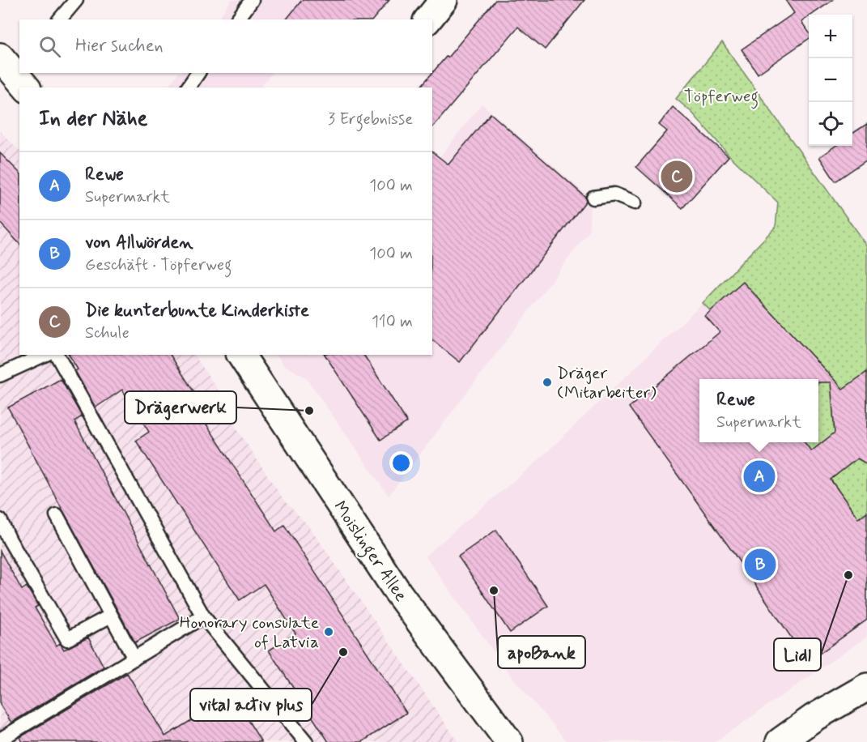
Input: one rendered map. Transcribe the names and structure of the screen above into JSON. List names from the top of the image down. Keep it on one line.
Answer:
{"streets":{"main road":["Moislinger Allee"]},"parks":["Töpferweg"],"places":["Dräger (Mitarbeiter)","Drägerwerk","Lidl","apoBank","Honorary consulate of Latvia","vital activ plus"],"page":{"map_buttons":["+","−"],"search":"Hier suchen","heading":["In der Nähe","3 Ergebnisse"],"list":[{"mark":"A","name":"Rewe","note":"Supermarkt","value":"100 m"},{"mark":"B","name":"von Allwörden","note":"Geschäft · Töpferweg","value":"100 m"},{"mark":"C","name":"Die kunterbunte Kinderkiste","note":"Schule","value":"110 m"}],"pins":["C","A","B"],"popup":["Rewe","Supermarkt"]}}
